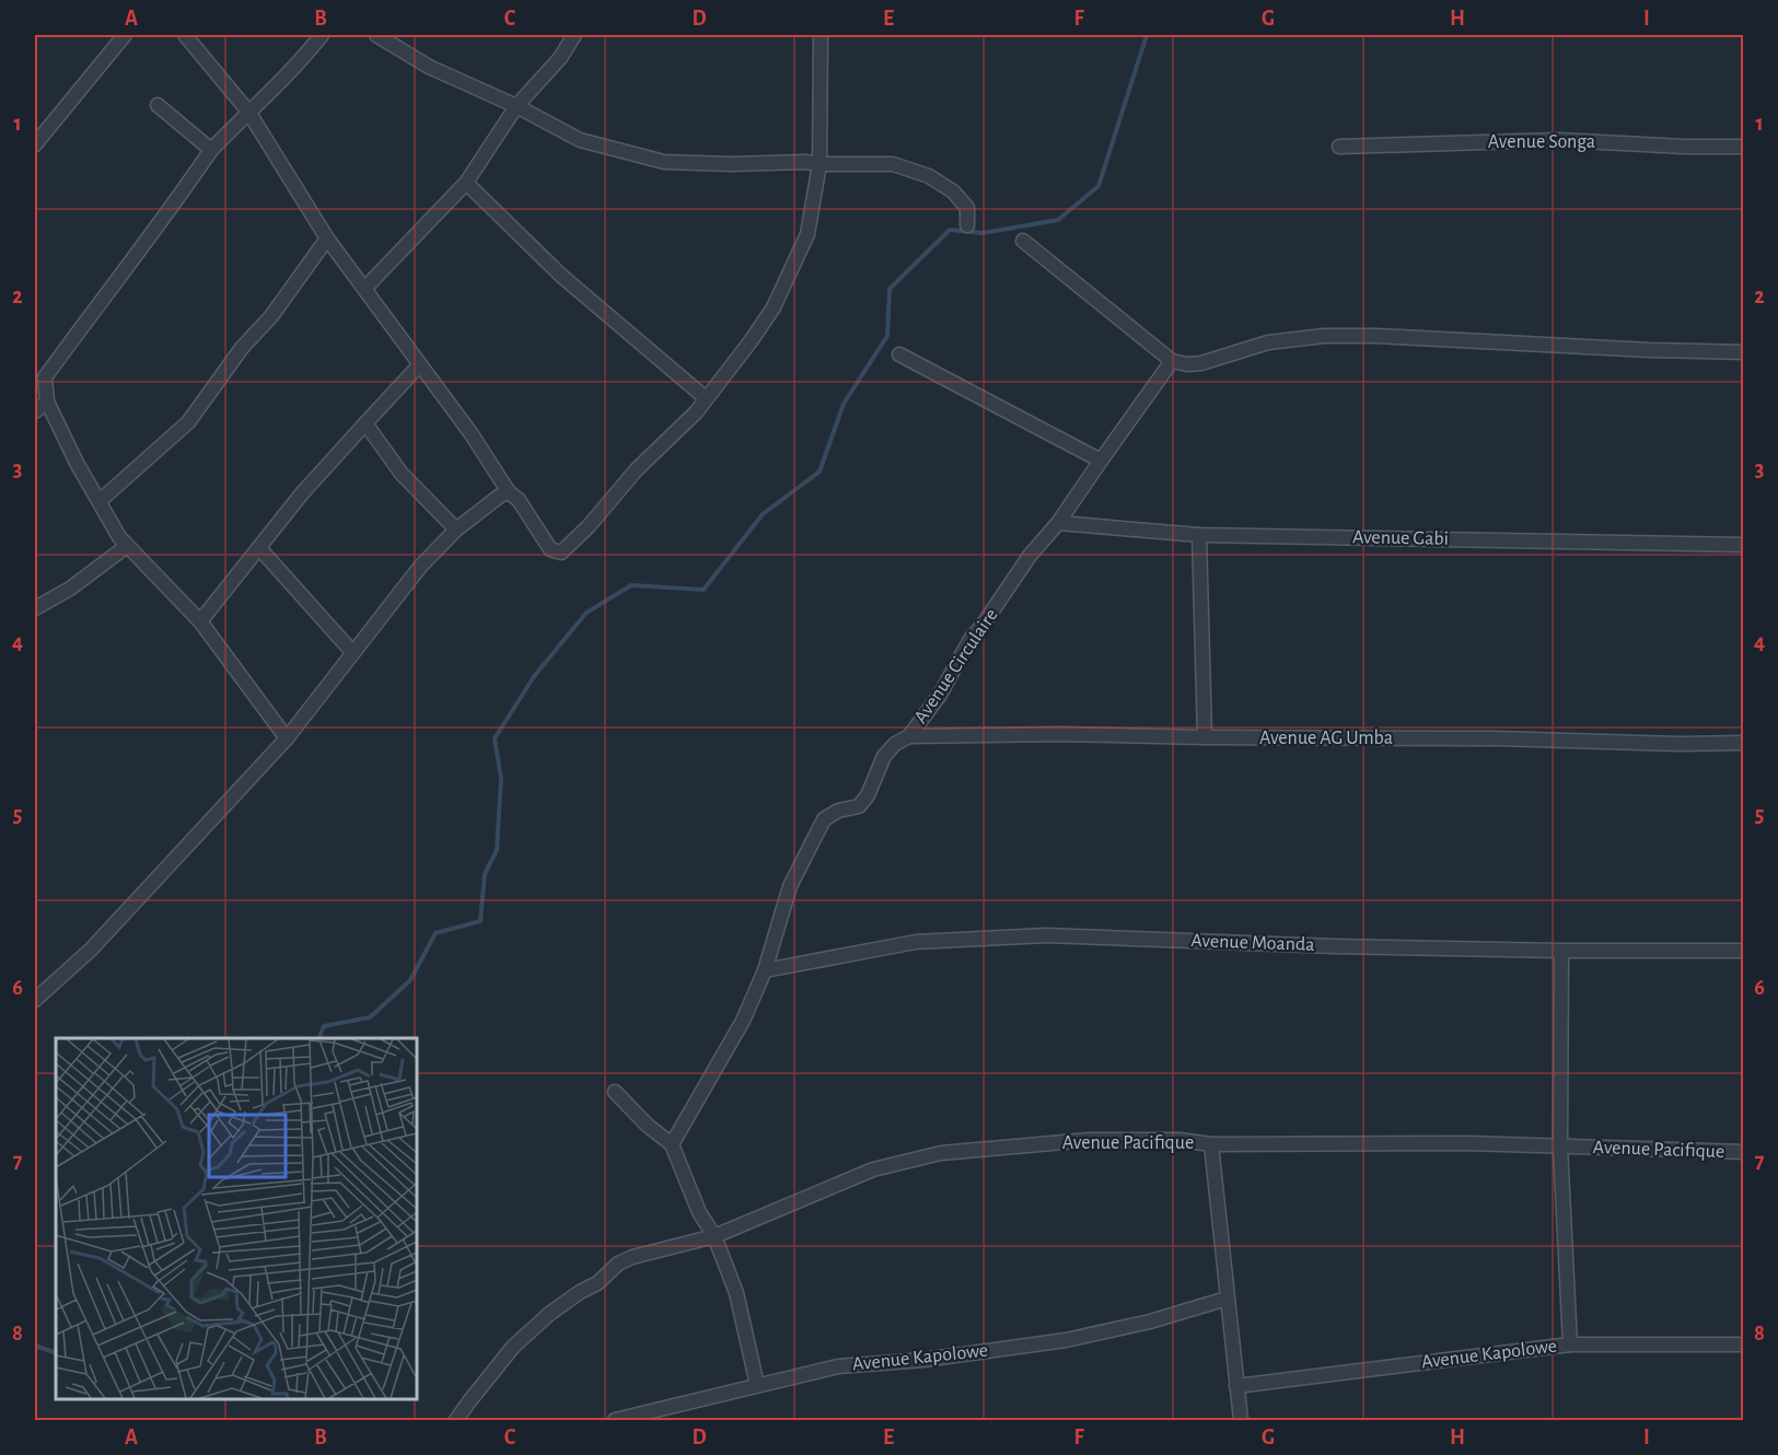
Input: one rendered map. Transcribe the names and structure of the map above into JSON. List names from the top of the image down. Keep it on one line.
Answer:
{"streets":{"street":["Avenue Songa","Avenue Gabi","Avenue Circulaire","Avenue AG Umba","Avenue Moanda","Avenue Pacifique","Avenue Kapolowe"]},"crossings":[["Avenue Gabi","Avenue Circulaire"],["Avenue Circulaire","Avenue AG Umba"],["Avenue Circulaire","Avenue Moanda"]],"grid":{"columns":["A","B","C","D","E","F","G","H","I"],"rows":["1","2","3","4","5","6","7","8"]}}
